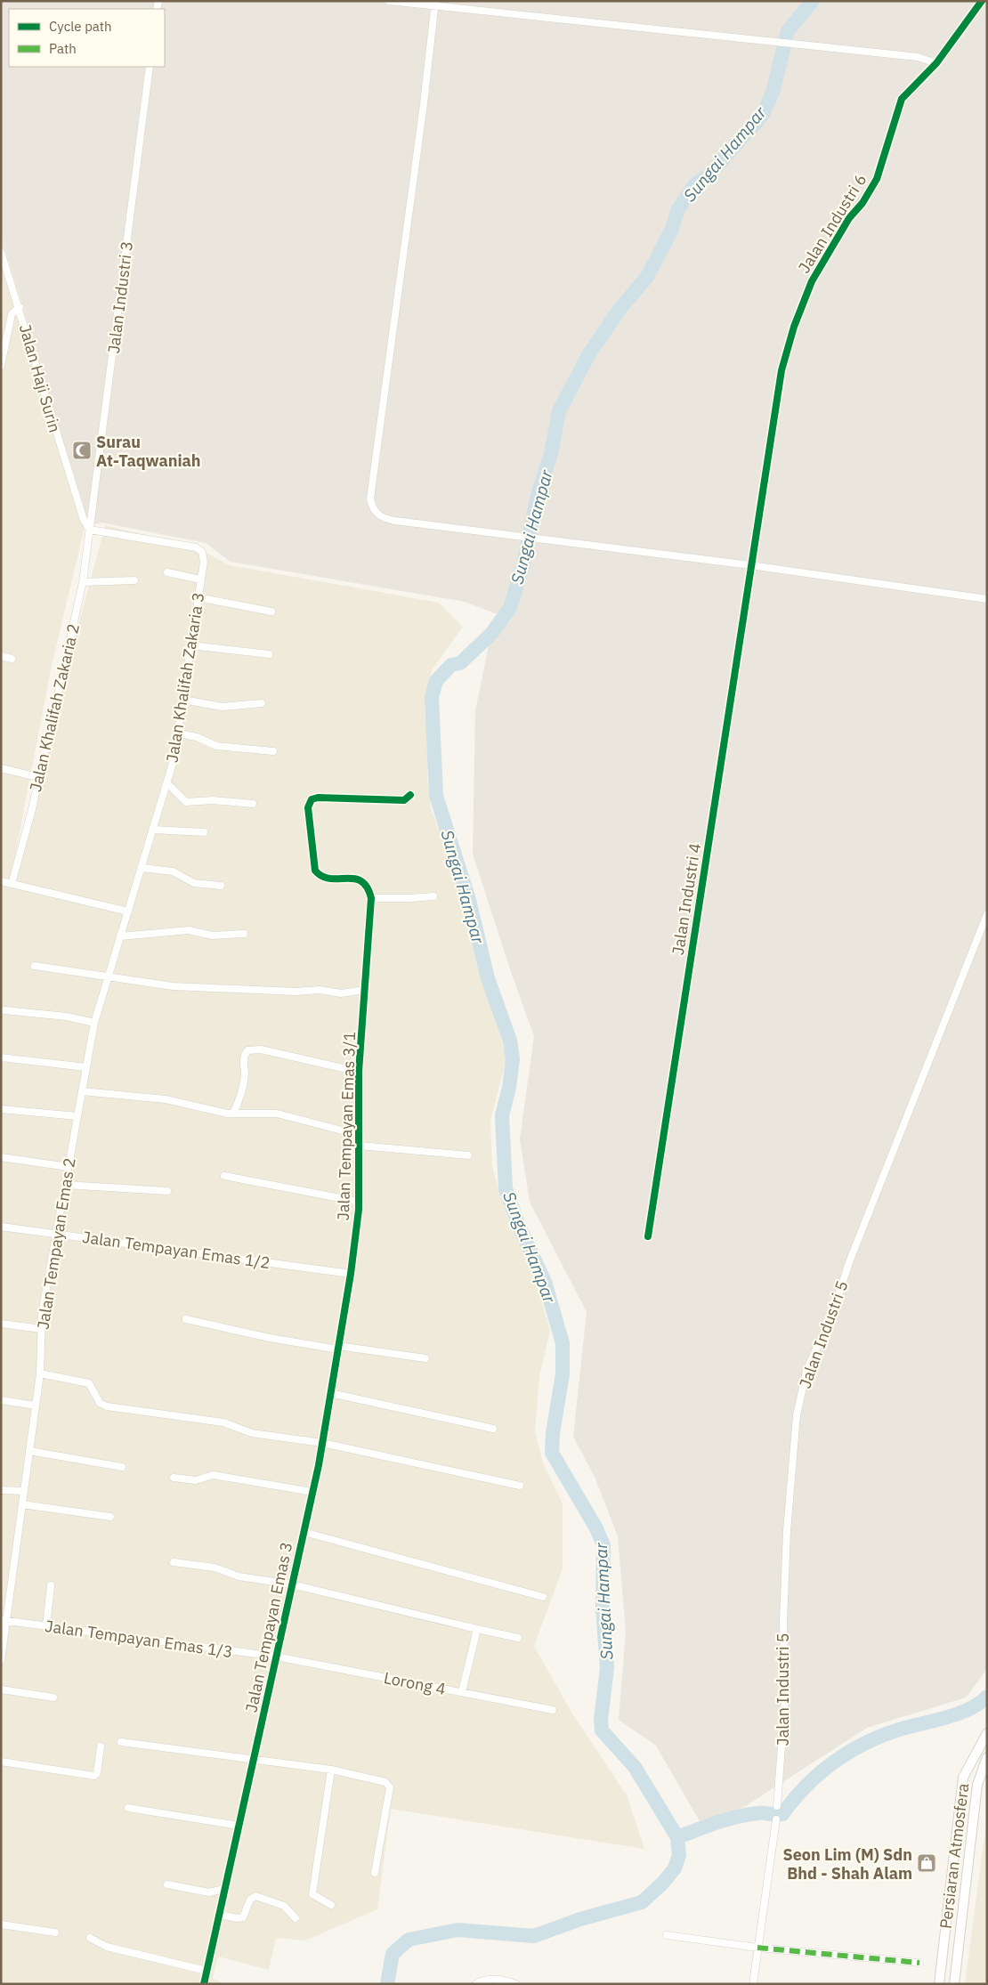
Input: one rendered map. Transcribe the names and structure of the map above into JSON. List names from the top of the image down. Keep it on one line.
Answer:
{"streets":{"street":["Jalan Industri 6","Jalan Industri 3","Jalan Haji Surin","Jalan Khalifah Zakaria 3","Jalan Khalifah Zakaria 2","Jalan Industri 4","Jalan Tempayan Emas 3/1","Jalan Tempayan Emas 2","Jalan Tempayan Emas 1/2","Jalan Industri 5","Jalan Tempayan Emas 3","Jalan Tempayan Emas 1/3","Lorong 4","Persiaran Atmosfera"]},"crossings":[["Jalan Industri 6","Jalan Industri 4"],["Jalan Industri 3","Jalan Haji Surin"],["Jalan Industri 3","Jalan Khalifah Zakaria 3"],["Jalan Industri 3","Jalan Khalifah Zakaria 2"],["Jalan Haji Surin","Jalan Khalifah Zakaria 3"],["Jalan Haji Surin","Jalan Khalifah Zakaria 2"],["Jalan Khalifah Zakaria 3","Jalan Khalifah Zakaria 2"],["Jalan Khalifah Zakaria 3","Jalan Tempayan Emas 2"],["Jalan Tempayan Emas 3/1","Jalan Tempayan Emas 1/2"],["Jalan Tempayan Emas 3/1","Jalan Tempayan Emas 3"],["Jalan Tempayan Emas 2","Jalan Tempayan Emas 1/2"],["Jalan Tempayan Emas 2","Jalan Tempayan Emas 1/3"],["Jalan Tempayan Emas 1/2","Jalan Tempayan Emas 3"],["Jalan Tempayan Emas 3","Jalan Tempayan Emas 1/3"],["Jalan Tempayan Emas 3","Lorong 4"],["Jalan Tempayan Emas 1/3","Lorong 4"]],"water":["Sungai Hampar"],"places":{"mosque":["Surau At-Taqwaniah"],"shop":["Seon Lim (M) Sdn Bhd - Shah Alam"]},"legend":["Cycle path","Path"]}
